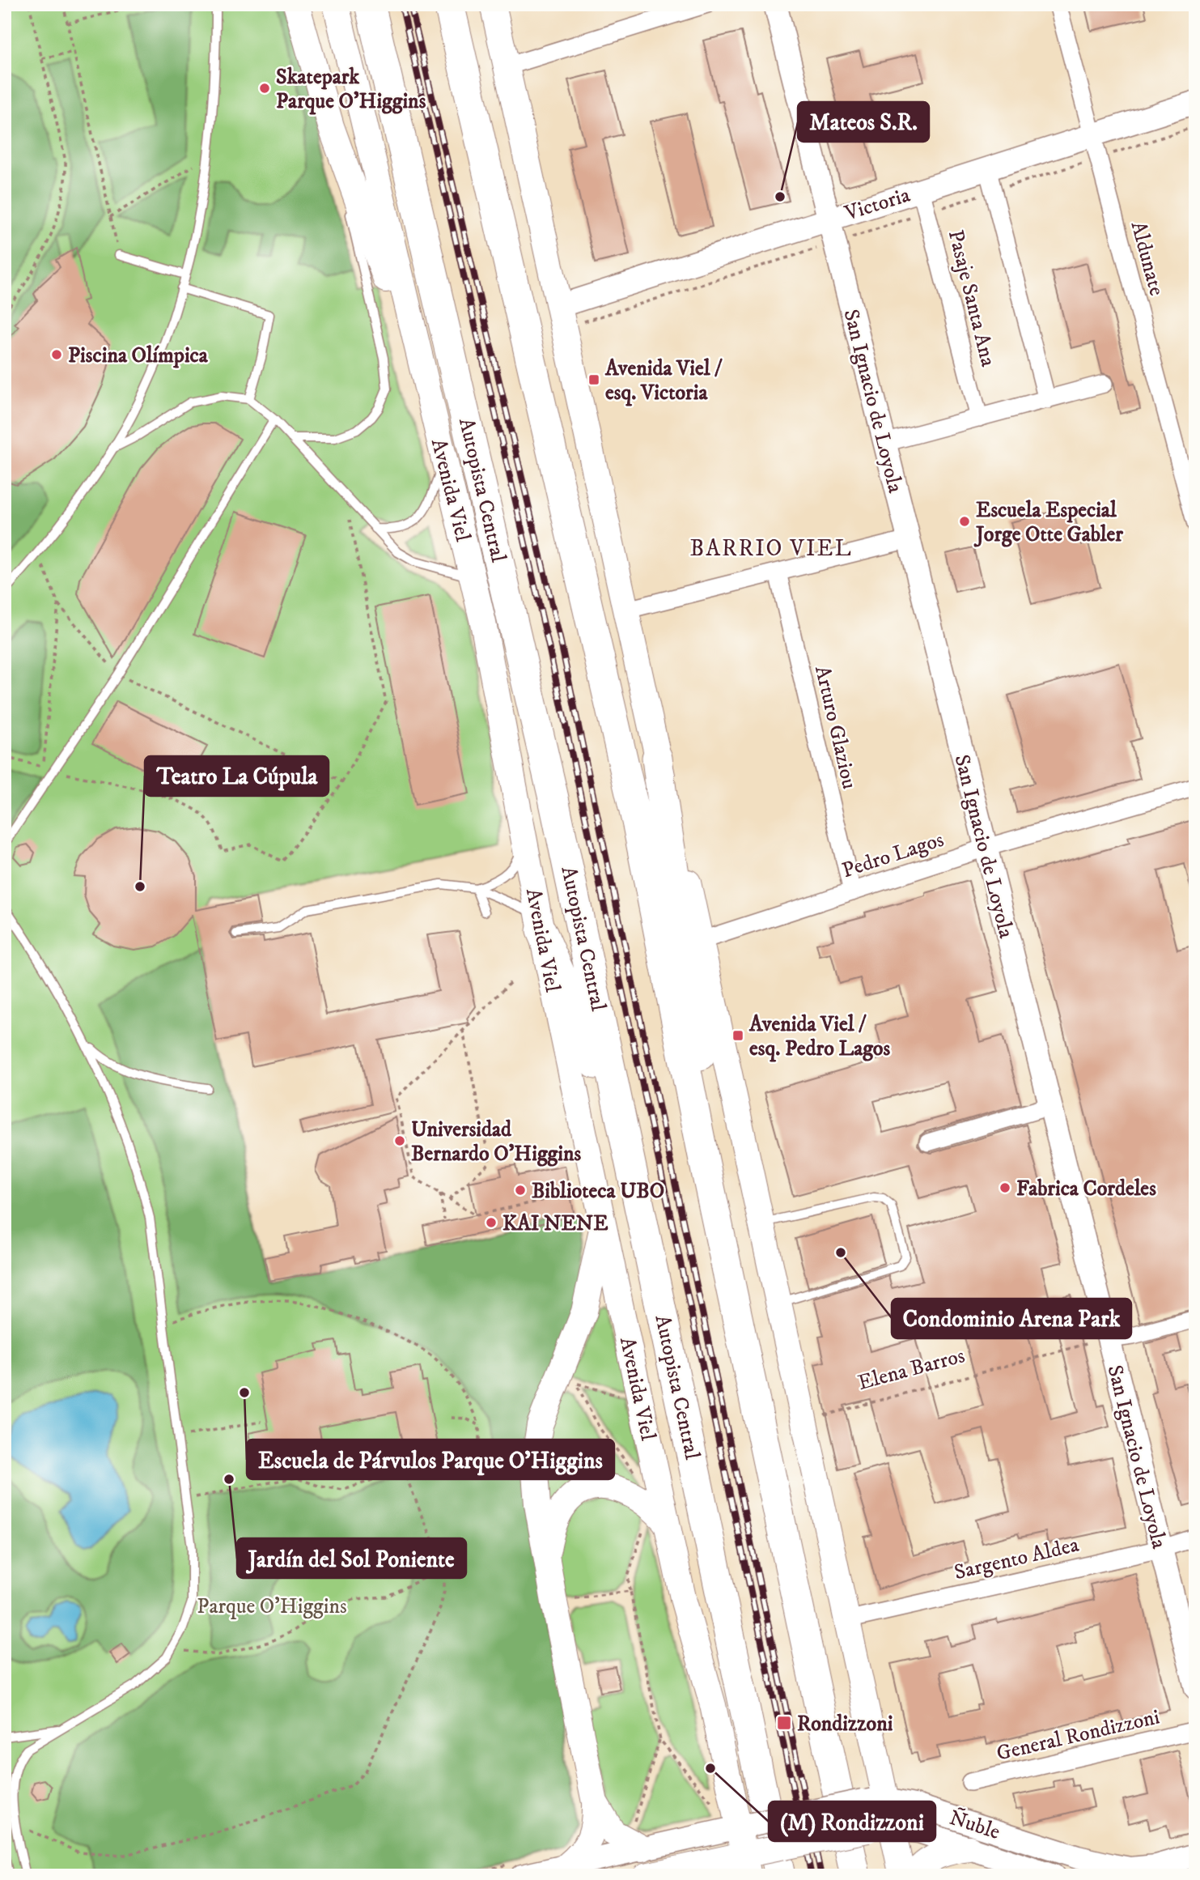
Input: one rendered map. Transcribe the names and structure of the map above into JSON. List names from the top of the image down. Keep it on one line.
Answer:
{"streets":{"highway":["Autopista Central"],"main road":["Avenida Viel","Ñuble"],"street":["Victoria","Aldunate","Pasaje Santa Ana","San Ignacio de Loyola","Arturo Glaziou","Pedro Lagos","Sargento Aldea","General Rondizzoni"],"path":["Elena Barros"]},"crossings":[["Victoria","Aldunate"],["Victoria","Pasaje Santa Ana"],["Victoria","San Ignacio de Loyola"],["San Ignacio de Loyola","Pedro Lagos"],["San Ignacio de Loyola","Elena Barros"],["San Ignacio de Loyola","Sargento Aldea"],["Avenida Viel","Ñuble"],["Arturo Glaziou","Pedro Lagos"]],"districts":["BARRIO VIEL"],"parks":["Parque O'Higgins"],"places":{"other":["Skatepark Parque O'Higgins","Mateos S.R.","Piscina Olímpica","Escuela Especial Jorge Otte Gabler","Teatro La Cúpula","Universidad Bernardo O'Higgins","Fabrica Cordeles","Biblioteca UBO","KAI NENE","Condominio Arena Park","Escuela de Párvulos Parque O’Higgins","Jardín del Sol Poniente","(M) Rondizzoni"],"transit":["Avenida Viel / esq. Victoria","Avenida Viel / esq. Pedro Lagos","Rondizzoni"]}}
